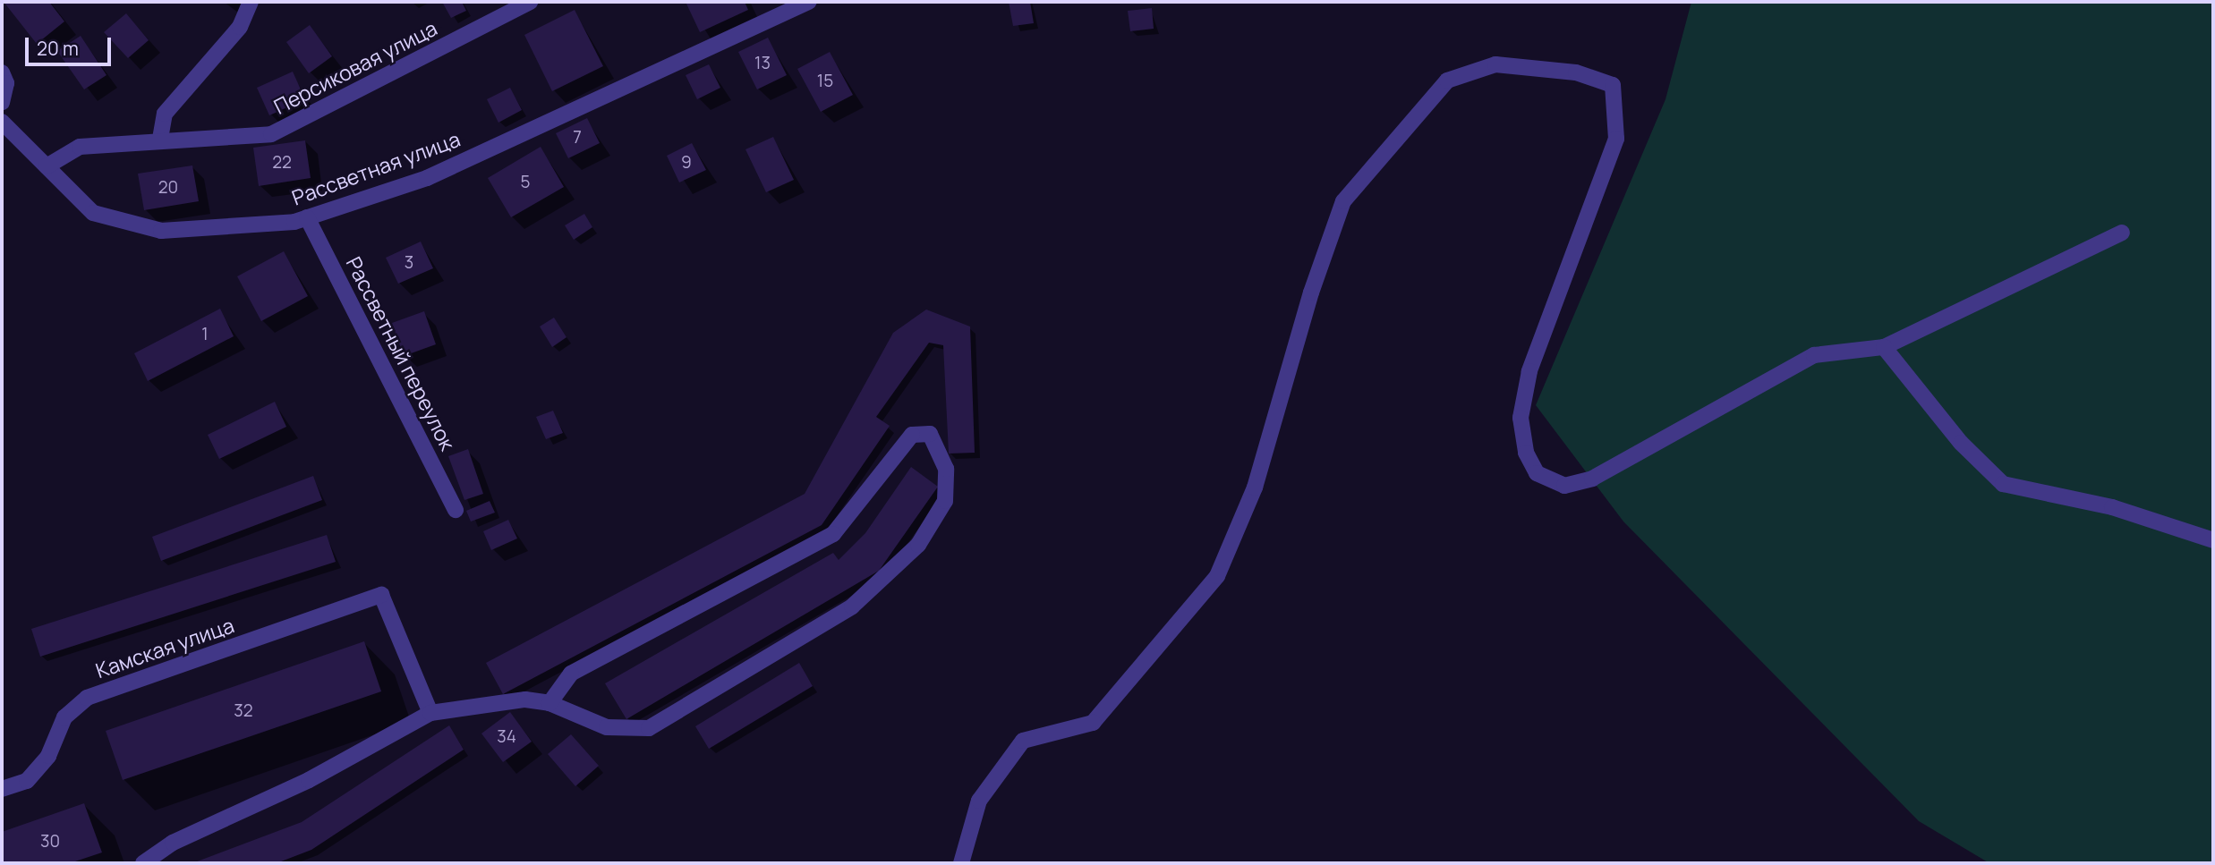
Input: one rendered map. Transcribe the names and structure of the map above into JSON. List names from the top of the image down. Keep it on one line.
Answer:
{"streets":{"street":["Персиковая улица","Рассветная улица","Рассветный переулок","Камская улица"]},"crossings":[["Персиковая улица","Рассветная улица"],["Рассветная улица","Рассветный переулок"]],"house_numbers":["13","15","7","22","9","5","20","3","1","32","34","30"],"scale_bar":"20 m"}
